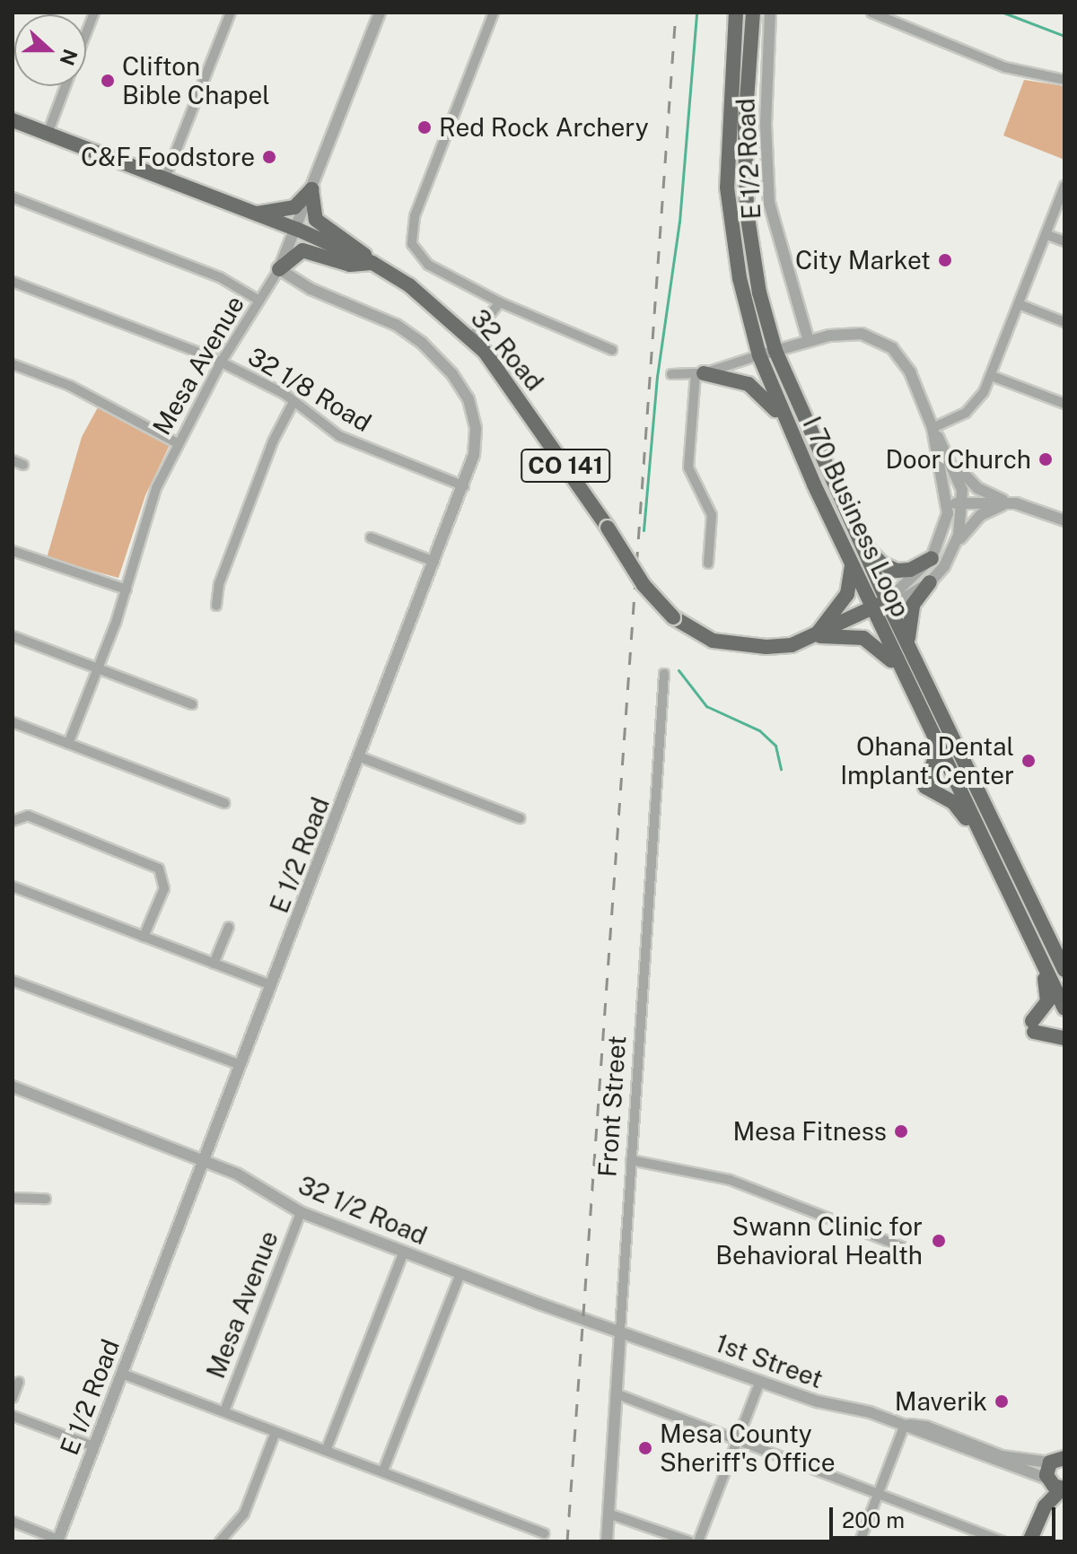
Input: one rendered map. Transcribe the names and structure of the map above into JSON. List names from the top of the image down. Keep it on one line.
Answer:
{"streets":{"main road":["32 Road","CO 141","I 70 Business Loop"],"street":["E 1/2 Road","Mesa Avenue","32 1/8 Road","Front Street","32 1/2 Road","1st Street"]},"crossings":[["E 1/2 Road","32 Road"],["E 1/2 Road","Mesa Avenue"],["E 1/2 Road","32 1/8 Road"],["E 1/2 Road","32 1/2 Road"],["32 Road","Mesa Avenue"],["32 Road","I 70 Business Loop"],["Mesa Avenue","32 1/8 Road"],["Mesa Avenue","32 1/2 Road"],["Front Street","32 1/2 Road"],["Front Street","1st Street"],["32 1/2 Road","1st Street"]],"places":["Clifton Bible Chapel","Red Rock Archery","C&F Foodstore","City Market","Door Church","Ohana Dental Implant Center","Mesa Fitness","Swann Clinic for Behavioral Health","Maverik","Mesa County Sheriff's Office"],"scale_bar":"200 m","north":"right"}
